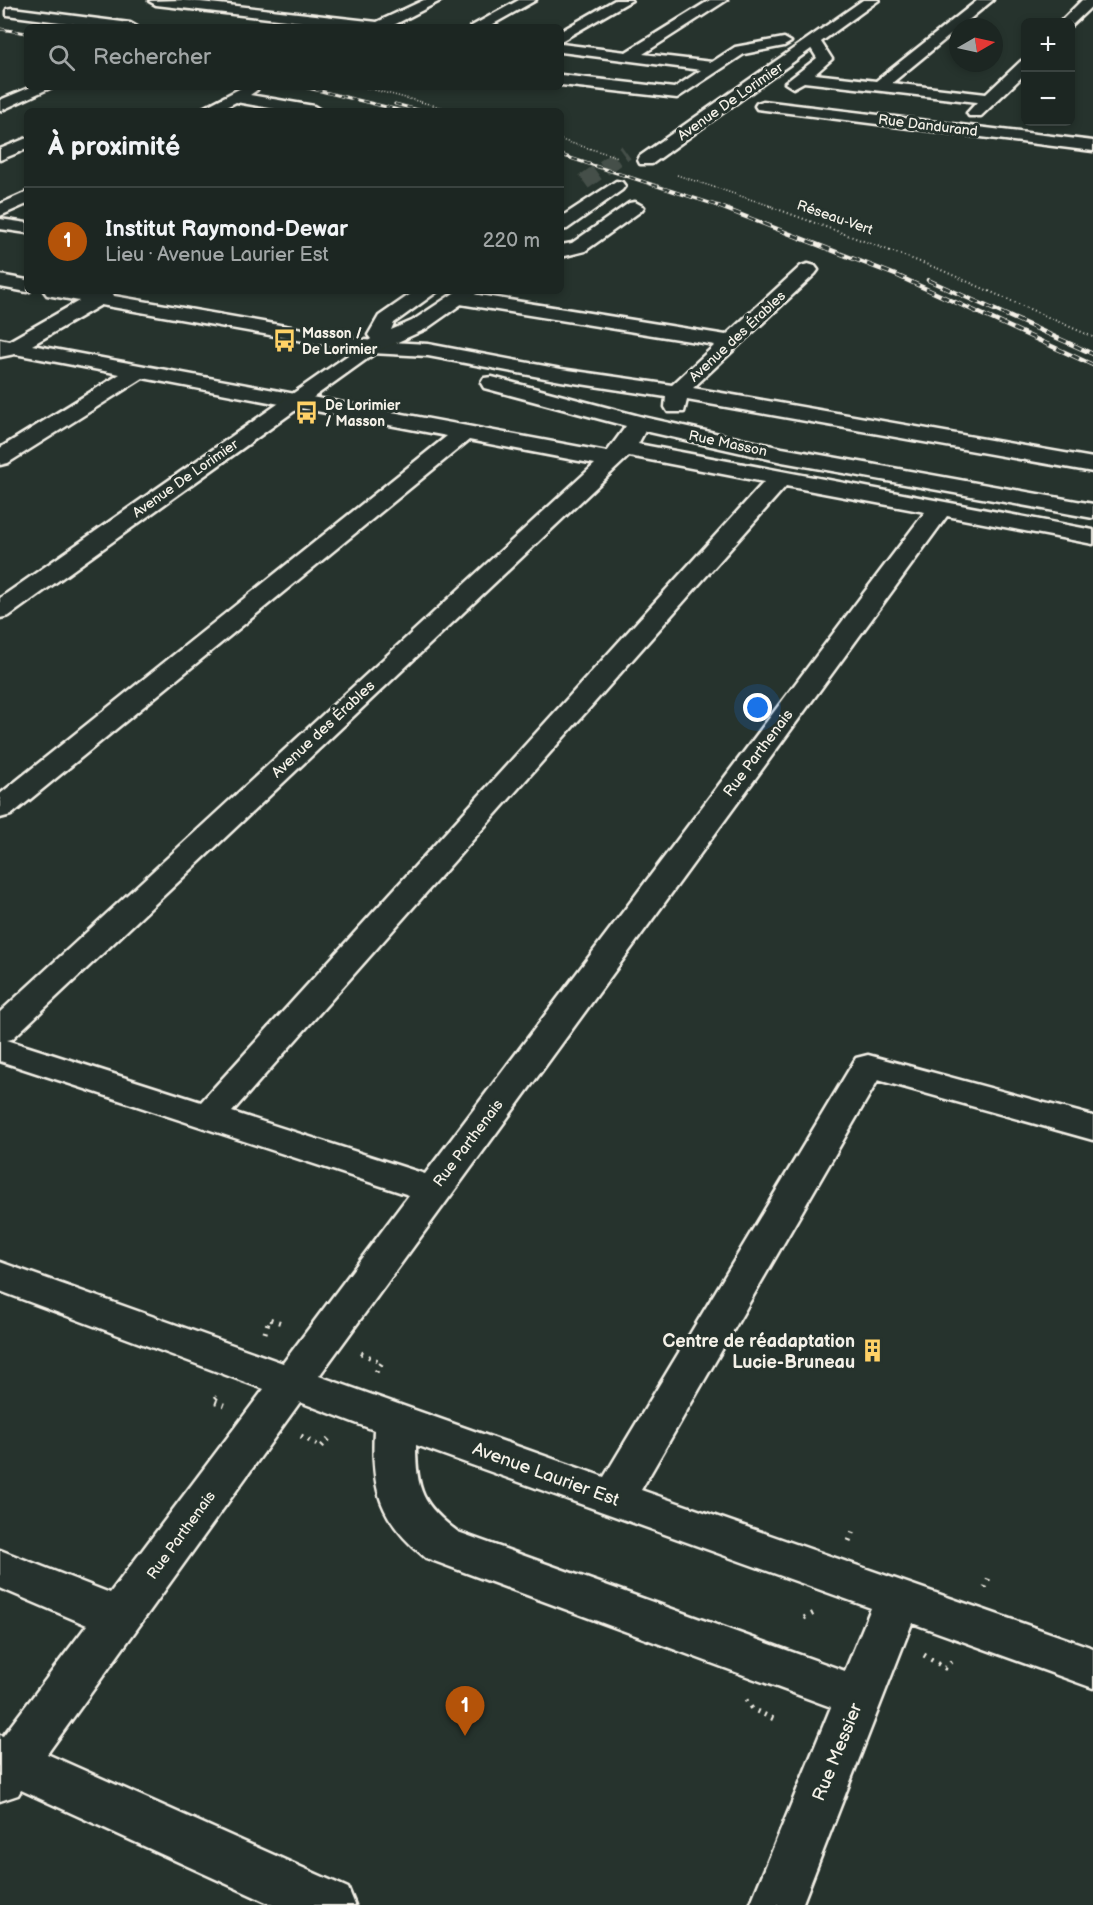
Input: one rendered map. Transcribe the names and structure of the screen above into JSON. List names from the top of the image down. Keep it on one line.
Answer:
{"streets":{"street":["Avenue De Lorimier","Rue Dandurand","Avenue des Érables","Rue Masson","Rue Parthenais","Avenue Laurier Est","Rue Messier"],"path":["Réseau-Vert"]},"crossings":[["Avenue De Lorimier","Rue Dandurand"],["Avenue De Lorimier","Rue Masson"],["Avenue des Érables","Rue Masson"],["Rue Masson","Rue Parthenais"],["Rue Parthenais","Avenue Laurier Est"],["Avenue Laurier Est","Rue Messier"]],"places":{"bus stop":["Masson / De Lorimier","De Lorimier / Masson"],"building":["Centre de réadaptation Lucie-Bruneau"]},"north":"right","page":{"map_buttons":["+","−"],"search":"Rechercher","heading":"À proximité","list":[{"mark":"1","name":"Institut Raymond-Dewar","note":"Lieu · Avenue Laurier Est","value":"220 m"}],"pins":"1"}}
